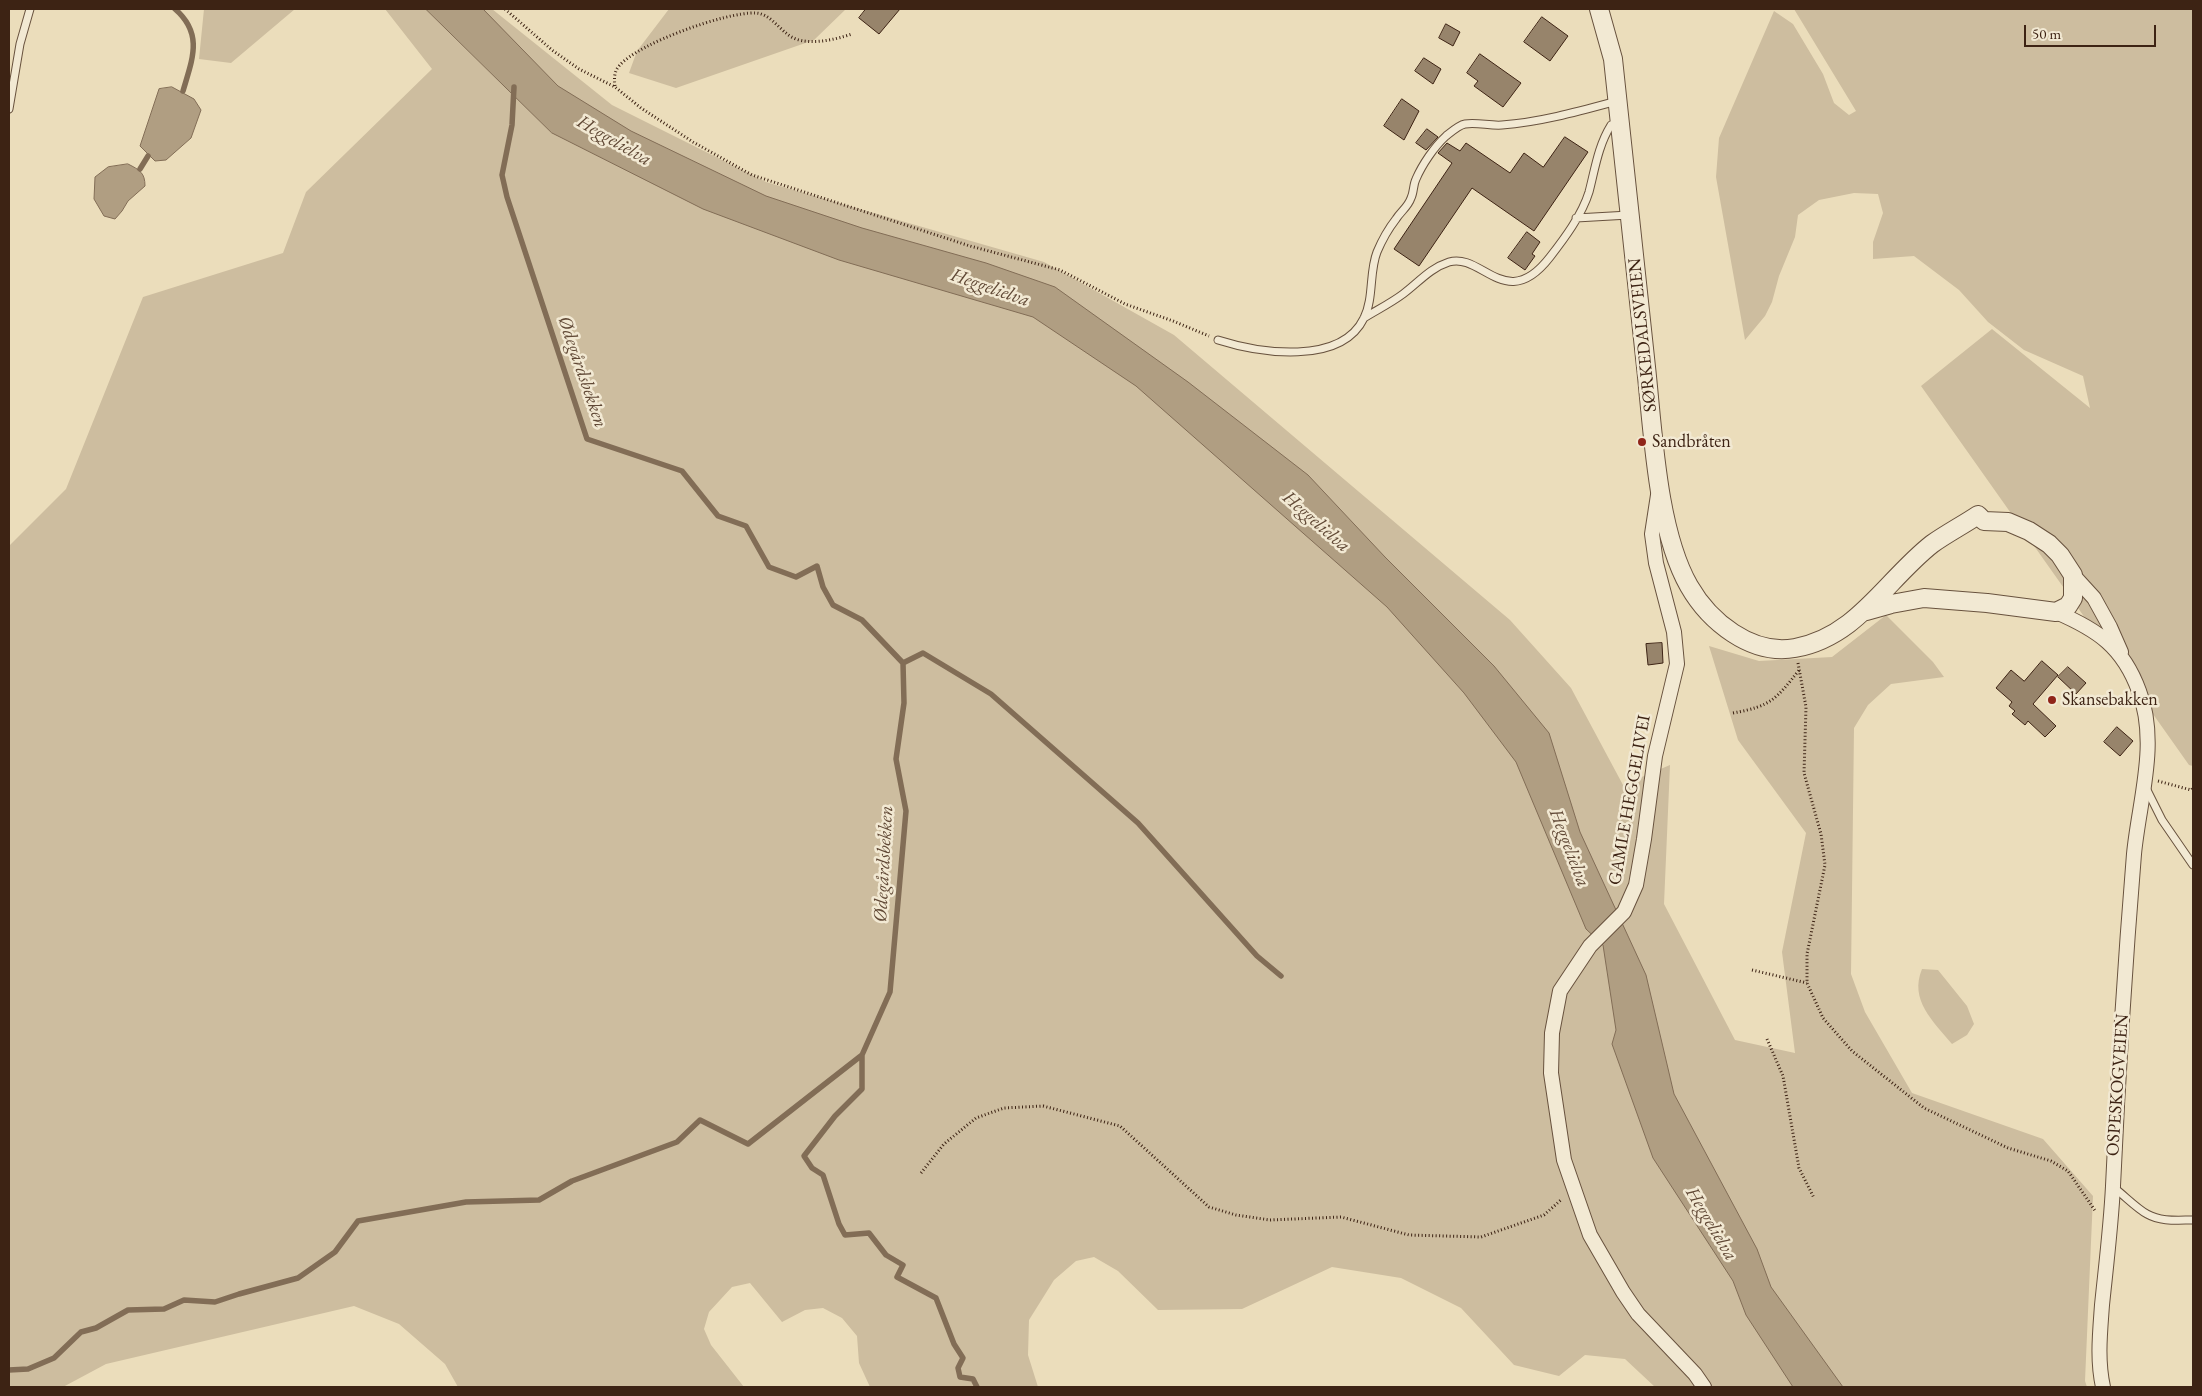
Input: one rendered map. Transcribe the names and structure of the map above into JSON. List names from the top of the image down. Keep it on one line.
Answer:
{"streets":{"street":["SØRKEDALSVEIEN","GAMLE HEGGELIVEI","OSPESKOGVEIEN"]},"crossings":[["SØRKEDALSVEIEN","GAMLE HEGGELIVEI"],["SØRKEDALSVEIEN","OSPESKOGVEIEN"]],"water":["Heggelielva","Ødegårdsbekken"],"places":["Sandbråten","Skansebakken"],"scale_bar":"50 m"}
